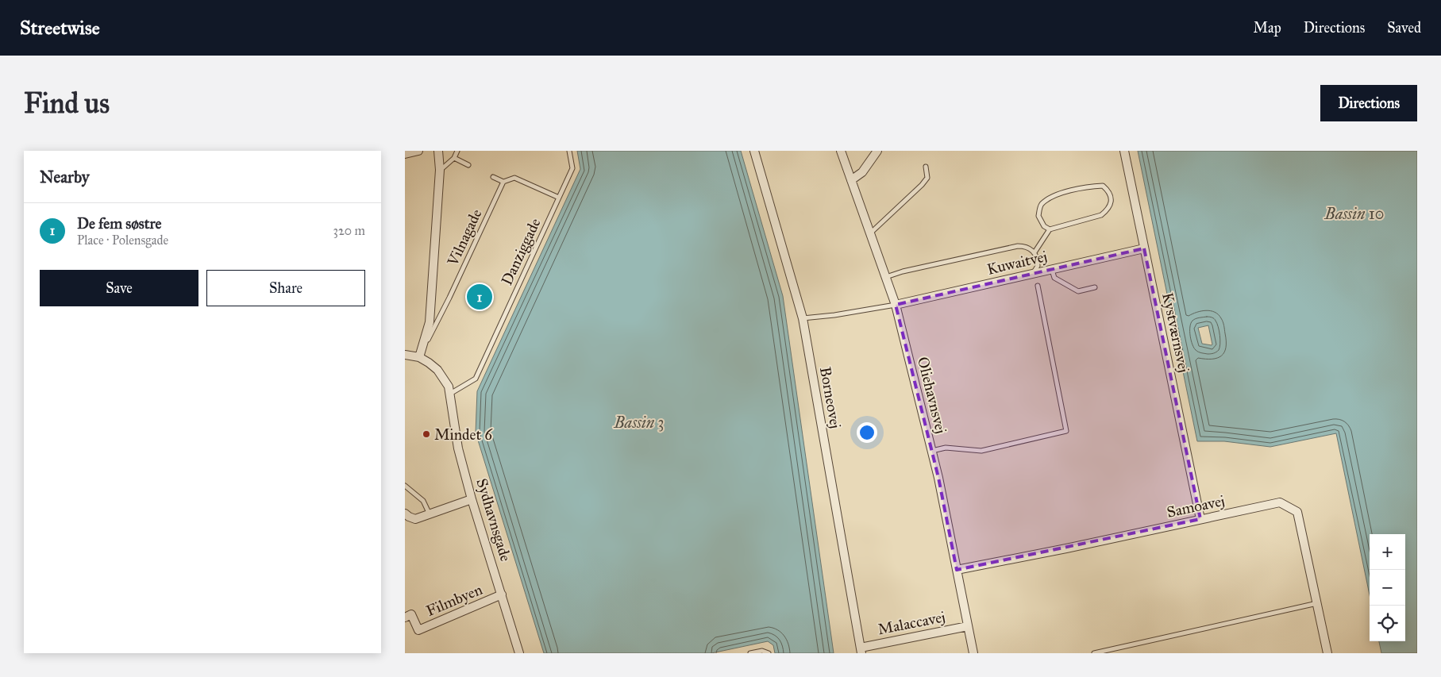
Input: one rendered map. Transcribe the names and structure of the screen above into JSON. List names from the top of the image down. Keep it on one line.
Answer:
{"streets":{"street":["Kuwaitvej","Kystværnsvej","Oliehavnsvej","Borneovej","Samoavej","Sydhavnsgade","Filmbyen","Malaccavej"],"lane":["Vilnagade","Danziggade"]},"crossings":[["Vilnagade","Sydhavnsgade"],["Danziggade","Sydhavnsgade"],["Kuwaitvej","Kystværnsvej"],["Kuwaitvej","Oliehavnsvej"],["Kystværnsvej","Samoavej"],["Oliehavnsvej","Samoavej"],["Oliehavnsvej","Malaccavej"],["Borneovej","Malaccavej"],["Sydhavnsgade","Filmbyen"]],"water":["Bassin 10","Bassin 3"],"places":["Mindet 6"],"page":{"header":"Streetwise","nav":["Map","Directions","Saved"],"buttons":["Directions",["Save","Share"]],"title":"Find us","heading":"Nearby","list":[{"mark":"1","name":"De fem søstre","note":"Place · Polensgade","value":"320 m"}],"pins":"1","map_buttons":["+","−"]}}
